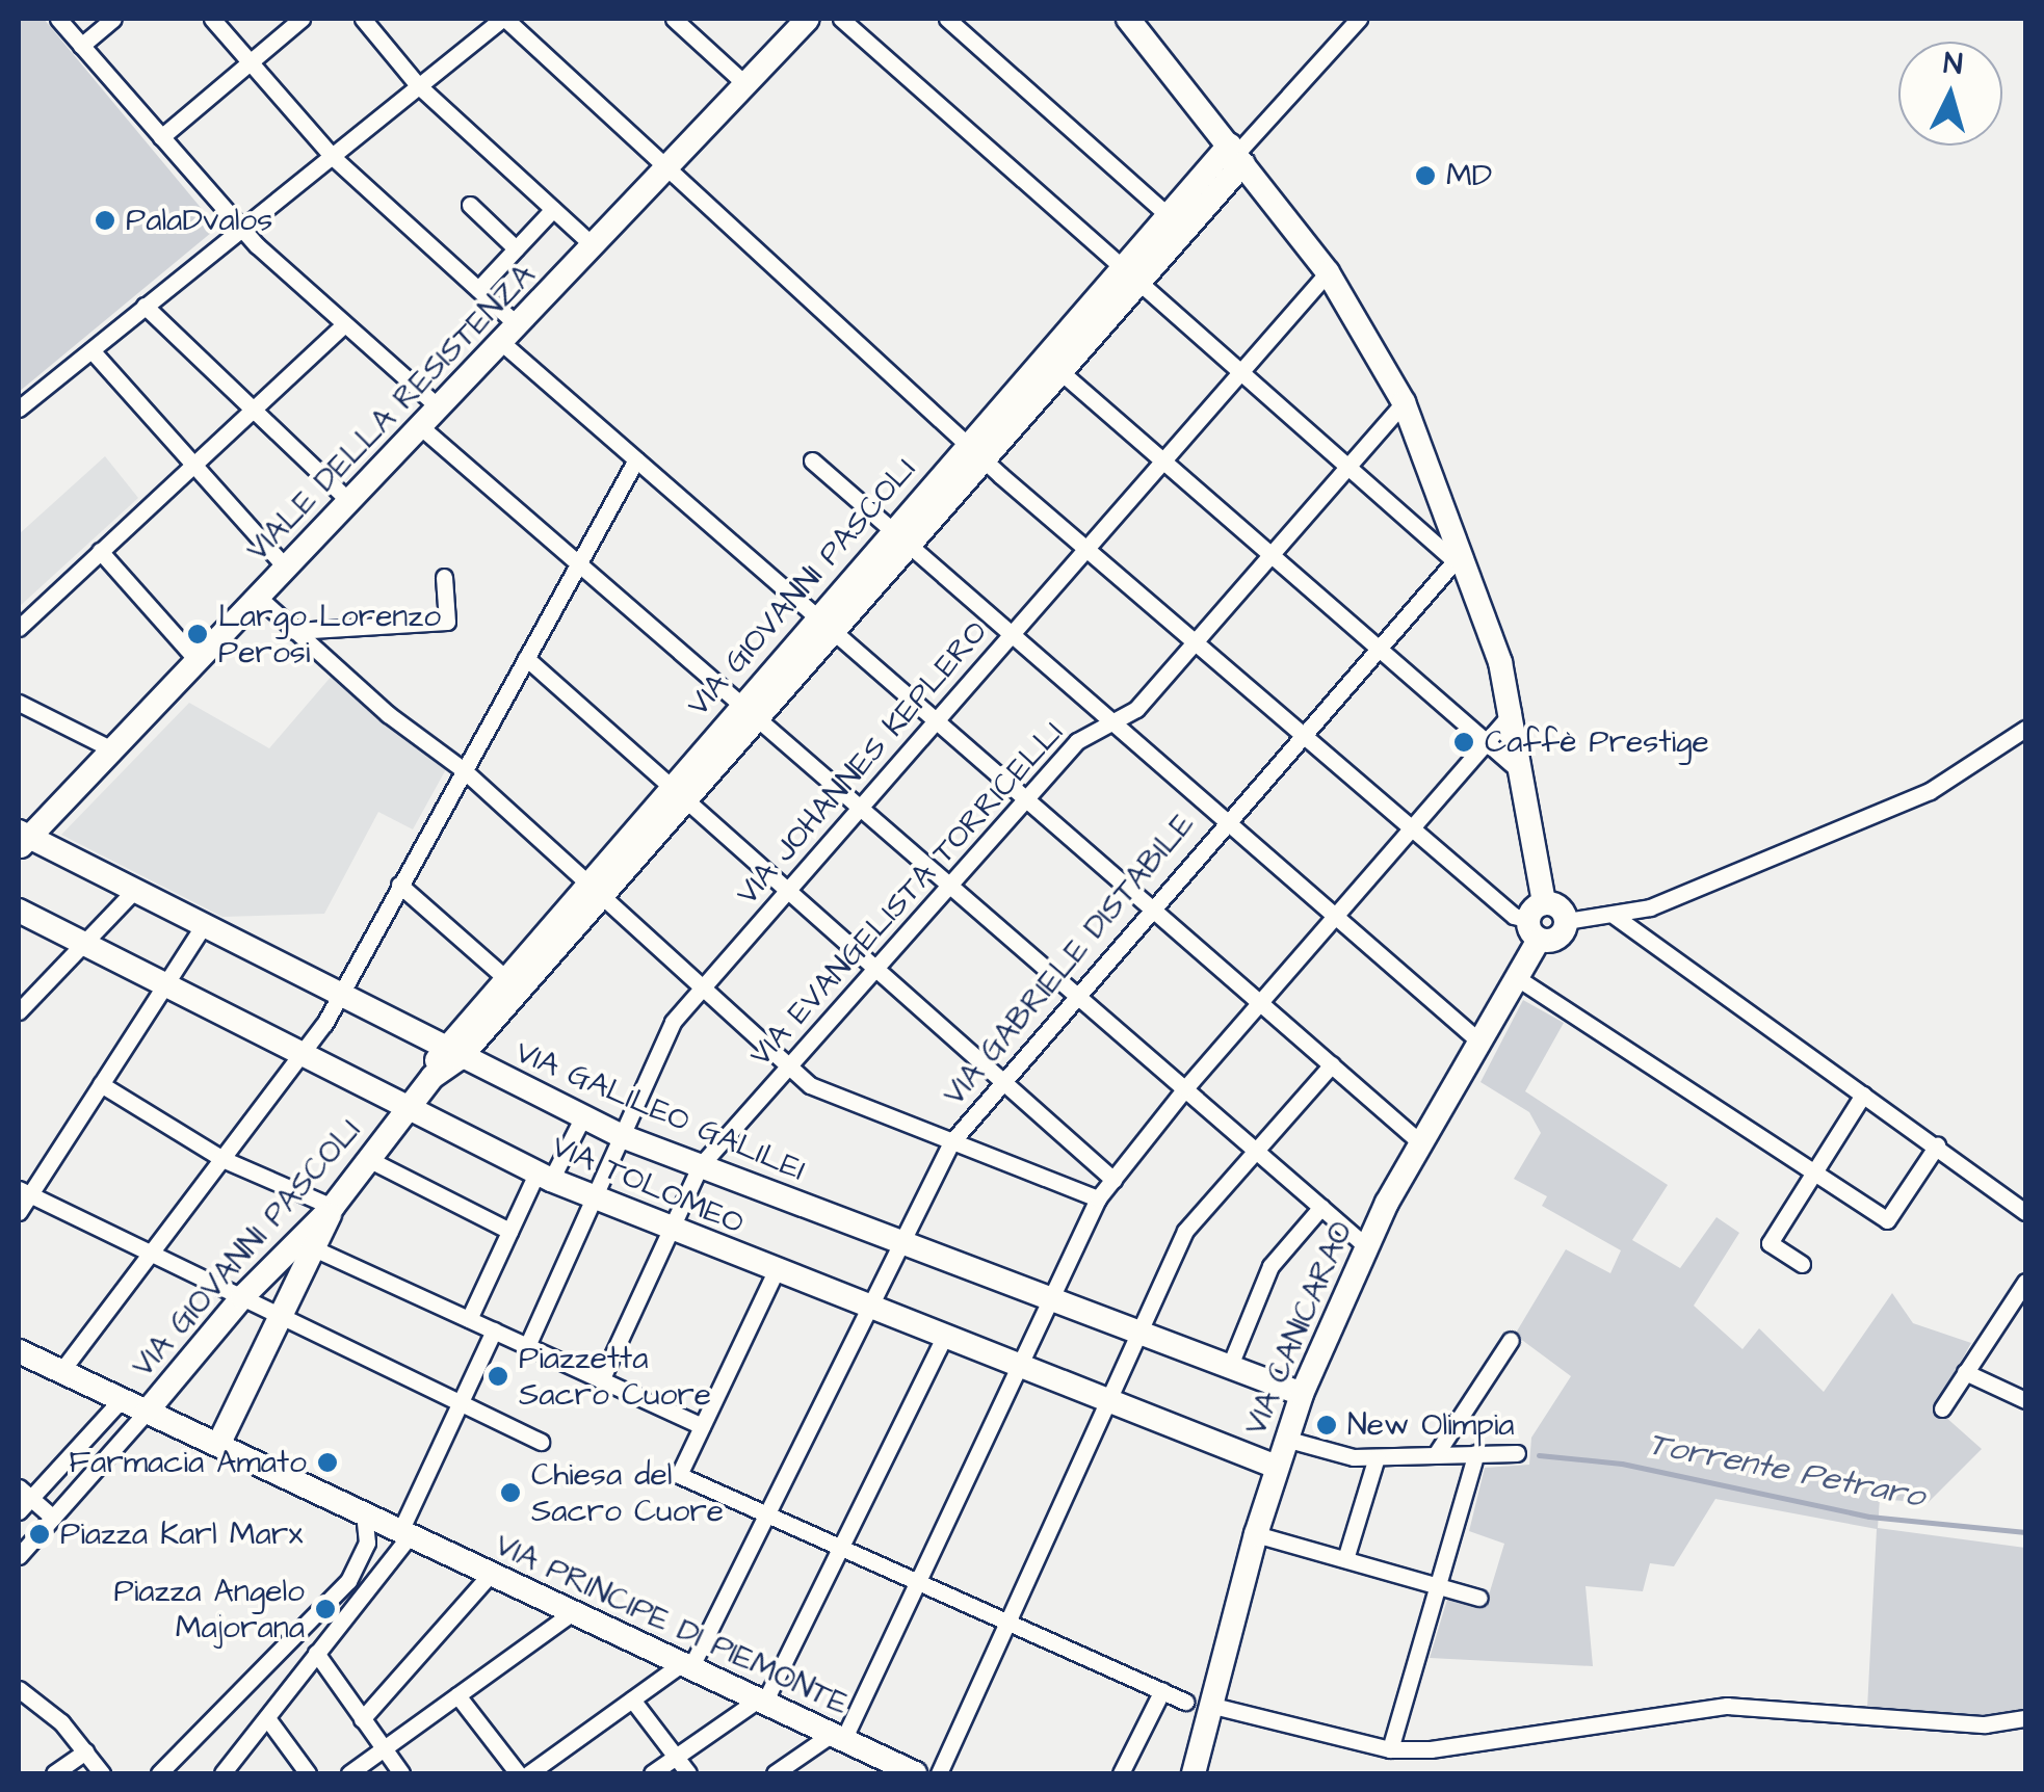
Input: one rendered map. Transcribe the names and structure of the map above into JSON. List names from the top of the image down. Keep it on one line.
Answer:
{"streets":{"street":["VIALE DELLA RESISTENZA","VIA GIOVANNI PASCOLI","VIA JOHANNES KEPLERO","VIA EVANGELISTA TORRICELLI","VIA GABRIELE DISTABILE","VIA GALILEO GALILEI","VIA TOLOMEO","VIA CANICARAO","VIA PRINCIPE DI PIEMONTE"]},"crossings":[["VIALE DELLA RESISTENZA","VIA GALILEO GALILEI"],["VIA GIOVANNI PASCOLI","VIA GALILEO GALILEI"],["VIA GIOVANNI PASCOLI","VIA TOLOMEO"],["VIA GIOVANNI PASCOLI","VIA PRINCIPE DI PIEMONTE"],["VIA JOHANNES KEPLERO","VIA GALILEO GALILEI"],["VIA JOHANNES KEPLERO","VIA TOLOMEO"],["VIA EVANGELISTA TORRICELLI","VIA GALILEO GALILEI"],["VIA EVANGELISTA TORRICELLI","VIA TOLOMEO"],["VIA GABRIELE DISTABILE","VIA GALILEO GALILEI"],["VIA GABRIELE DISTABILE","VIA TOLOMEO"],["VIA GABRIELE DISTABILE","VIA PRINCIPE DI PIEMONTE"],["VIA GALILEO GALILEI","VIA CANICARAO"],["VIA TOLOMEO","VIA CANICARAO"]],"water":["Torrente Petraro"],"places":["MD","PalaDvalos","Largo Lorenzo Perosi","Caffè Prestige","Piazzetta Sacro Cuore","New Olimpia","Farmacia Amato","Chiesa del Sacro Cuore","Piazza Karl Marx","Piazza Angelo Majorana"],"north":"top"}
